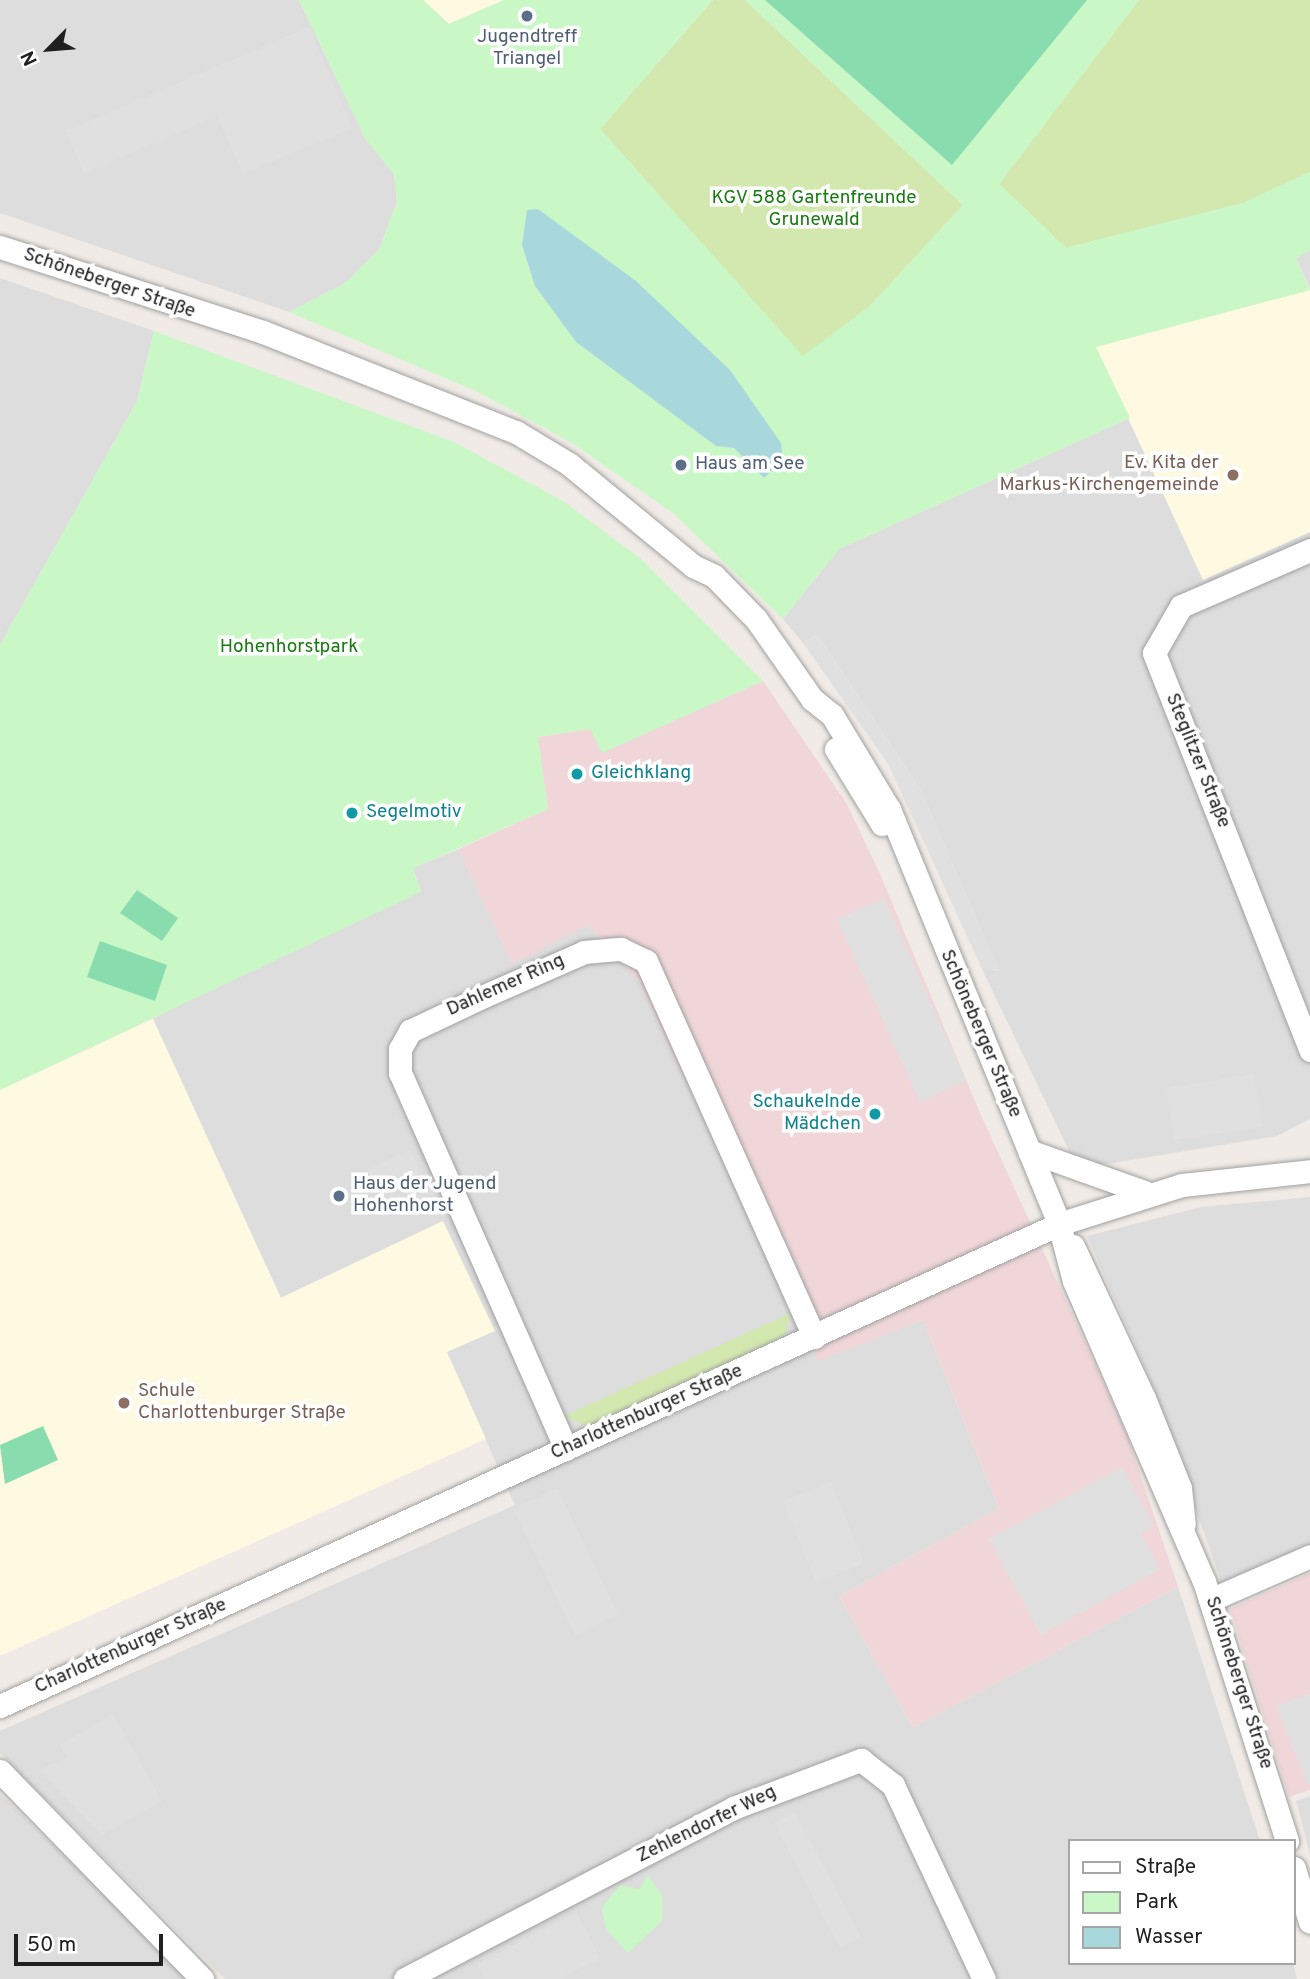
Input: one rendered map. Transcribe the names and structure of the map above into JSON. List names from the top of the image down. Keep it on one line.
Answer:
{"streets":{"street":["Schöneberger Straße","Steglitzer Straße","Dahlemer Ring","Charlottenburger Straße","Zehlendorfer Weg"]},"crossings":[["Schöneberger Straße","Charlottenburger Straße"],["Dahlemer Ring","Charlottenburger Straße"]],"parks":["KGV 588 Gartenfreunde Grunewald","Hohenhorstpark"],"places":["Jugendtreff Triangel","Haus am See","Ev. Kita der Markus-Kirchengemeinde","Gleichklang","Segelmotiv","Schaukelnde Mädchen","Haus der Jugend Hohenhorst","Schule Charlottenburger Straße"],"legend":["Straße","Park","Wasser"],"scale_bar":"50 m","north":"bottom left"}
